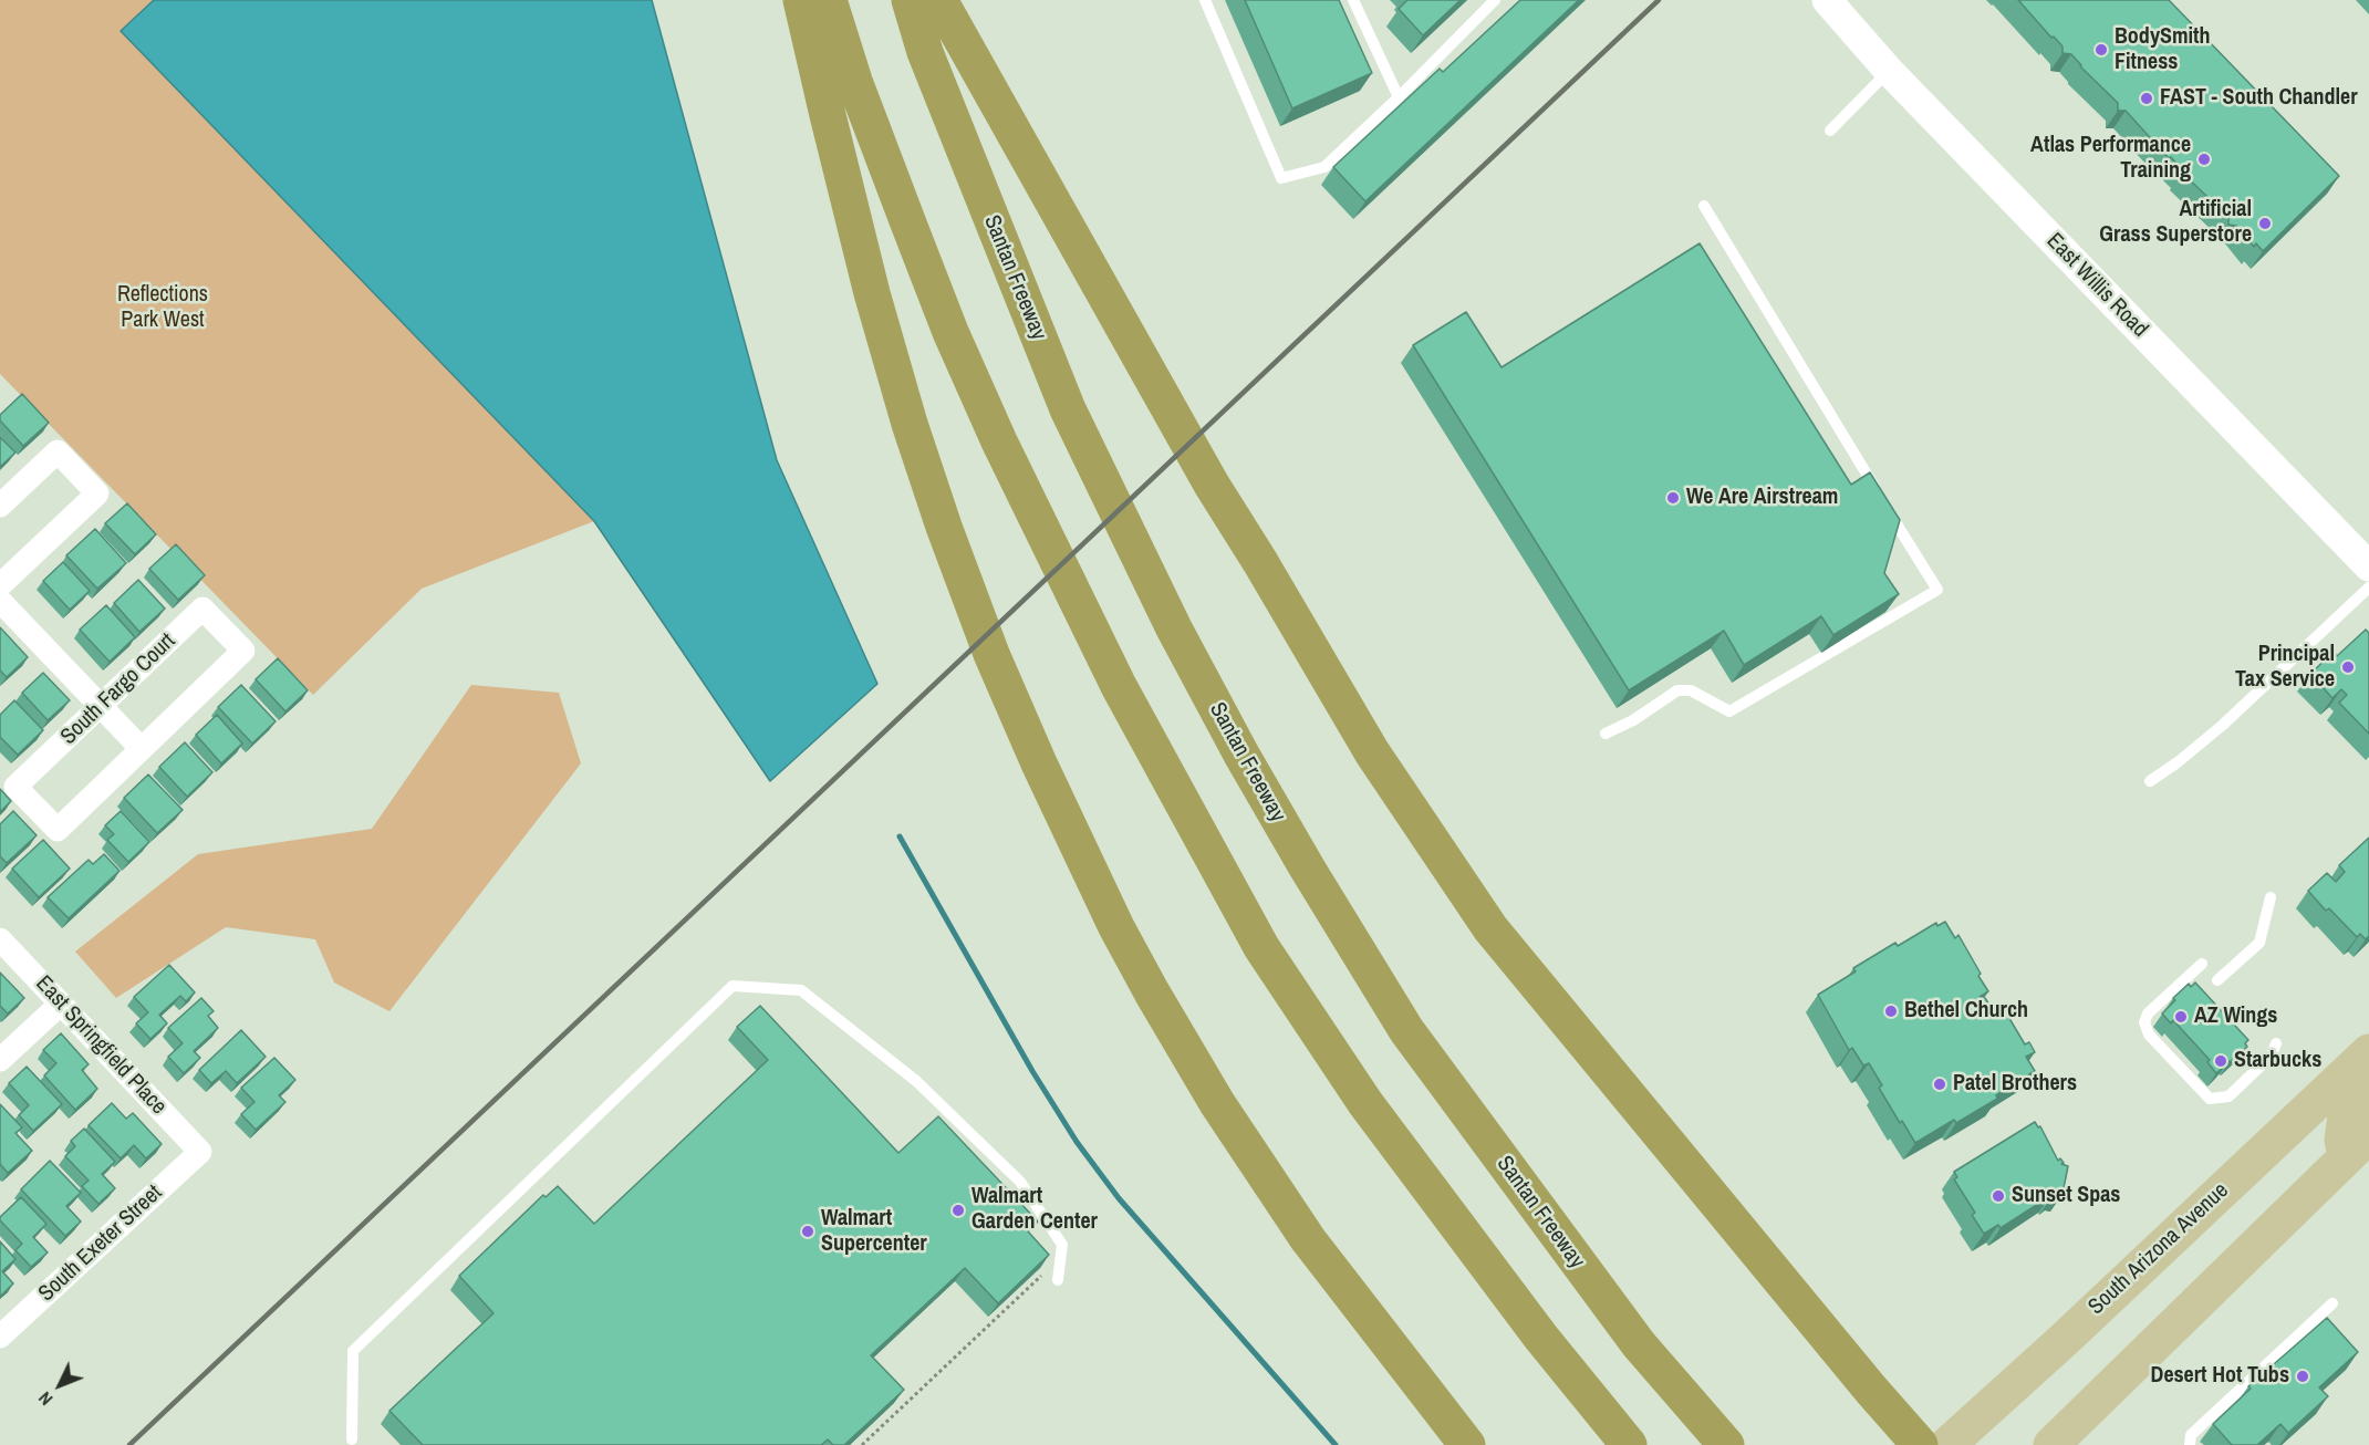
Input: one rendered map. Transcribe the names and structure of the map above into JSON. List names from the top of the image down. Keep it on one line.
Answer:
{"streets":{"highway":["Santan Freeway"],"main road":["South Arizona Avenue"],"street":["East Willis Road","South Fargo Court","East Springfield Place","South Exeter Street"]},"crossings":[["East Springfield Place","South Exeter Street"]],"parks":["Reflections Park West"],"places":["BodySmith Fitness","FAST - South Chandler","Atlas Performance Training","Artificial Grass Superstore","We Are Airstream","Principal Tax Service","Bethel Church","AZ Wings","Starbucks","Patel Brothers","Sunset Spas","Walmart Garden Center","Walmart Supercenter","Desert Hot Tubs"],"north":"bottom left"}
